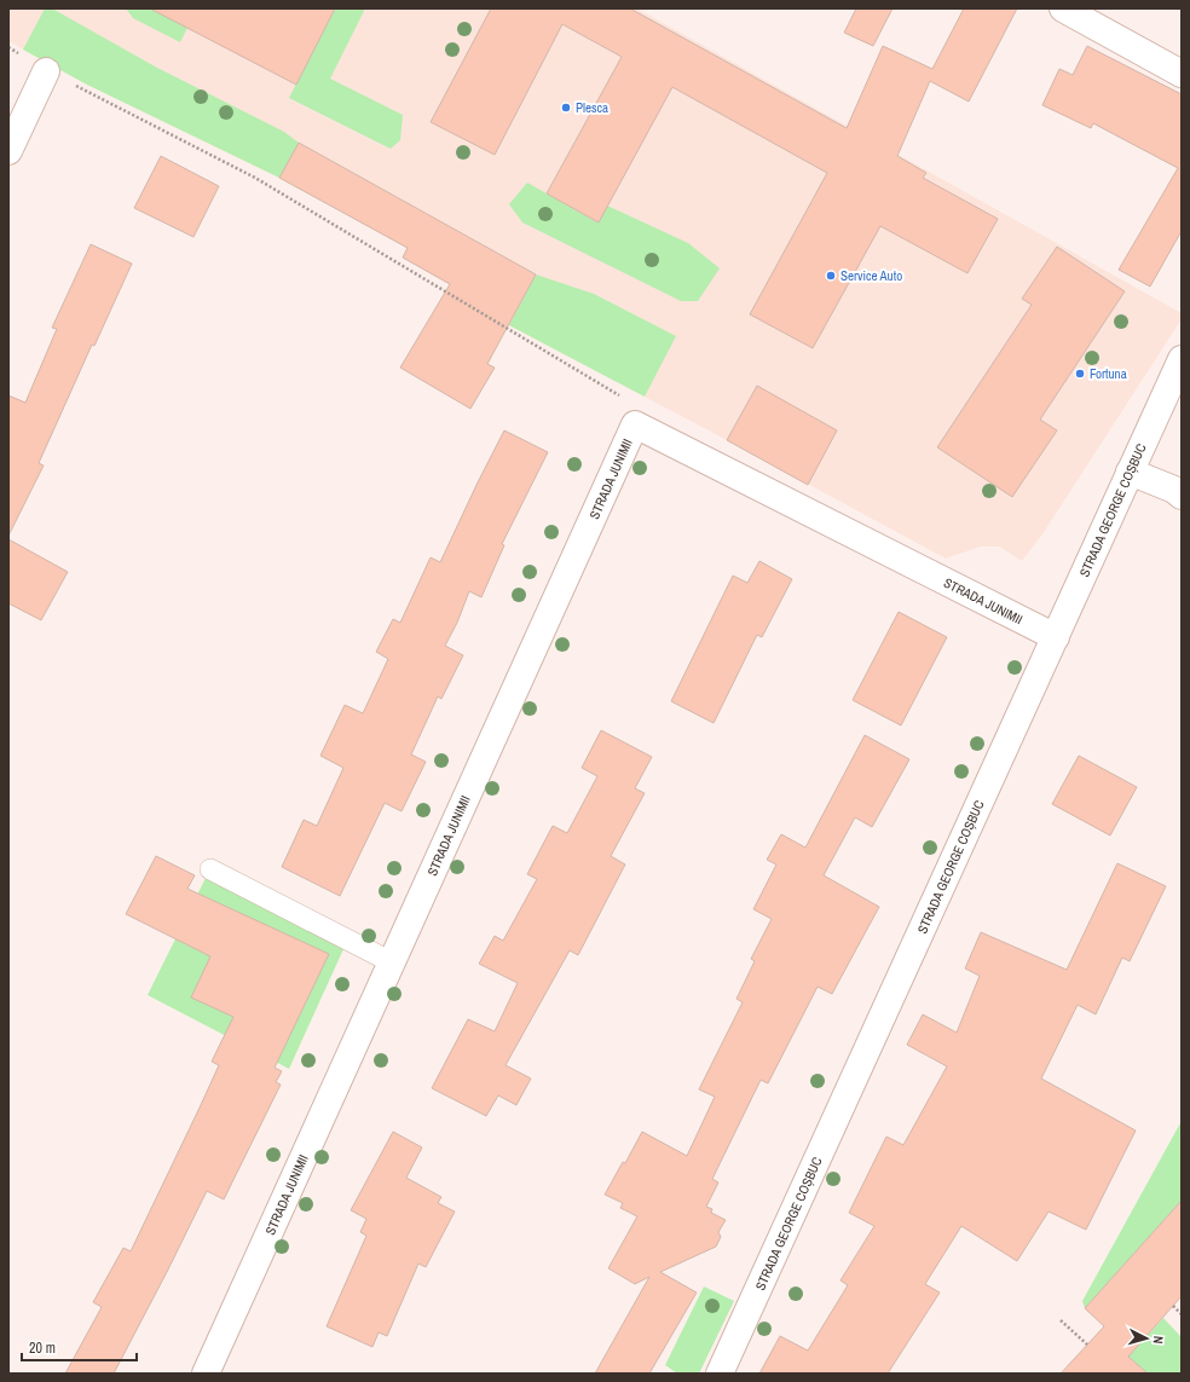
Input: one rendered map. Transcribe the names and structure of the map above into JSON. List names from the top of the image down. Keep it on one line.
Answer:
{"streets":{"street":["STRADA JUNIMII","STRADA GEORGE COȘBUC"]},"crossings":[["STRADA JUNIMII","STRADA GEORGE COȘBUC"]],"places":["Plesca","Service Auto","Fortuna"],"scale_bar":"20 m","north":"right"}
